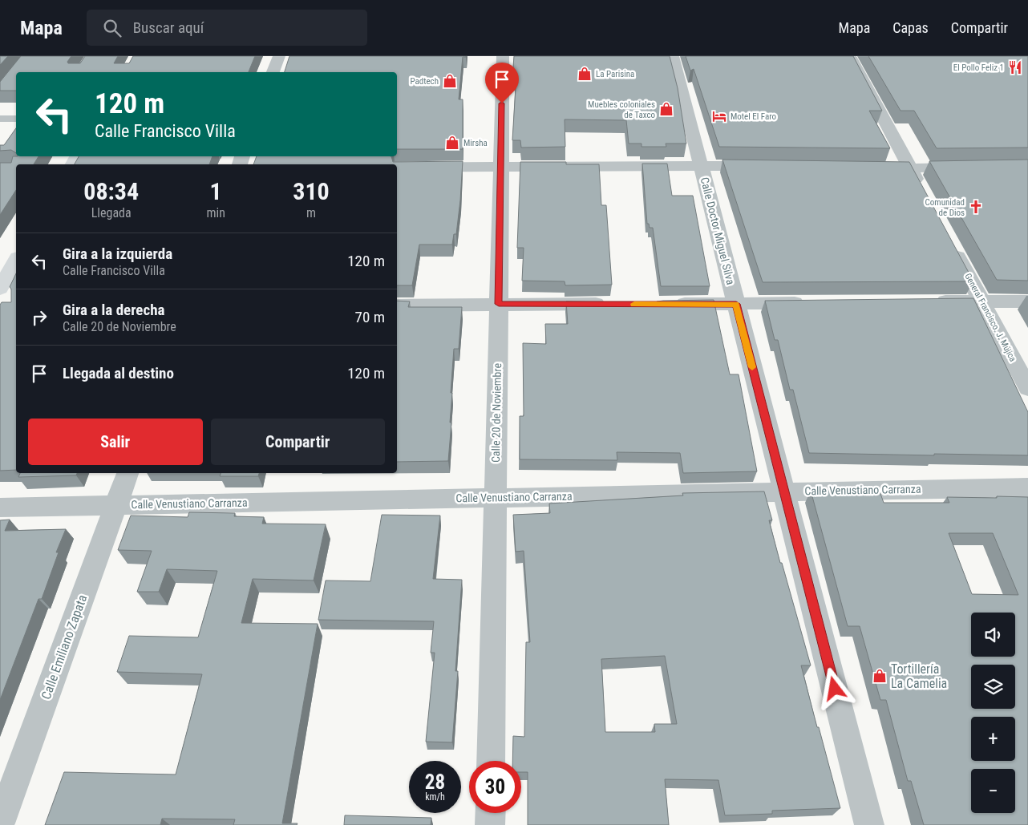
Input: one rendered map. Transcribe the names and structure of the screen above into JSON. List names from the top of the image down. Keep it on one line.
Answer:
{"streets":{"street":["Calle Doctor Miguel Silva","General Francisco. J. Mújica","Calle 20 de Noviembre","Calle Venustiano Carranza","Calle Emiliano Zapata"]},"crossings":[["Calle Doctor Miguel Silva","Calle Venustiano Carranza"],["Calle 20 de Noviembre","Calle Venustiano Carranza"],["Calle Venustiano Carranza","Calle Emiliano Zapata"]],"places":{"restaurant":["El Pollo Feliz 1"],"shop":["La Parisina","Padtech","Muebles coloniales de Taxco","Mirsha","Tortillería La Camelia"],"hotel":["Motel El Faro"],"church":["Comunidad de Dios"]},"page":{"header":"Mapa","search":"Buscar aquí","nav":["Mapa","Capas","Compartir"],"turn":["120 m","Calle Francisco Villa"],"eta":["08:34","Llegada","1","min","310","m"],"list":[{"name":"Gira a la izquierda","note":"Calle Francisco Villa","value":"120 m"},{"name":"Gira a la derecha","note":"Calle 20 de Noviembre","value":"70 m"},{"name":"Llegada al destino","value":"120 m"}],"buttons":["Salir","Compartir"],"map_buttons":["+","−"],"speed":"28 km/h","limit":"30"}}
